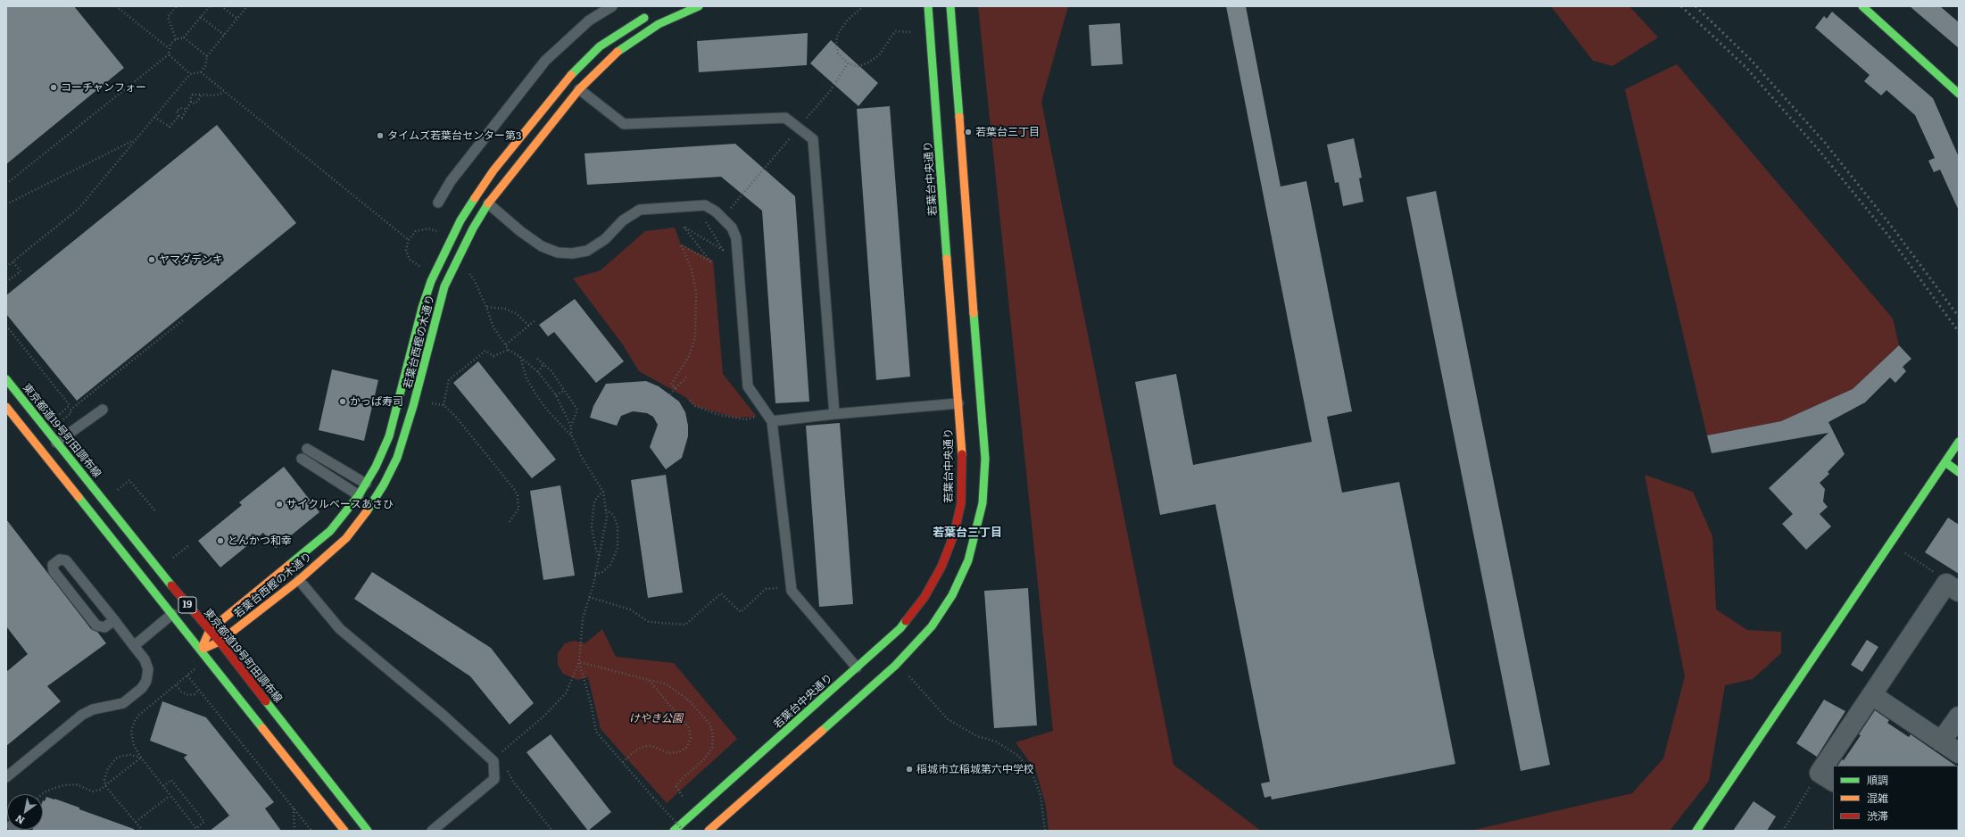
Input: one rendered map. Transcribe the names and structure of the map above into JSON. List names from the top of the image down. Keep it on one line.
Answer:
{"streets":{"street":["若葉台中央通り","若葉台西樫の木通り","東京都道19号町田調布線","19"]},"crossings":[["若葉台西樫の木通り","東京都道19号町田調布線"],["若葉台西樫の木通り","19"]],"districts":["若葉台三丁目"],"parks":["けやき公園"],"places":["コーチャンフォー","若葉台三丁目","タイムズ若葉台センター第3","ヤマダデンキ","かっぱ寿司","サイクルベースあさひ","とんかつ和幸","稲城市立稲城第六中学校"],"legend":["順調","混雑","渋滞"],"north":"bottom left"}
